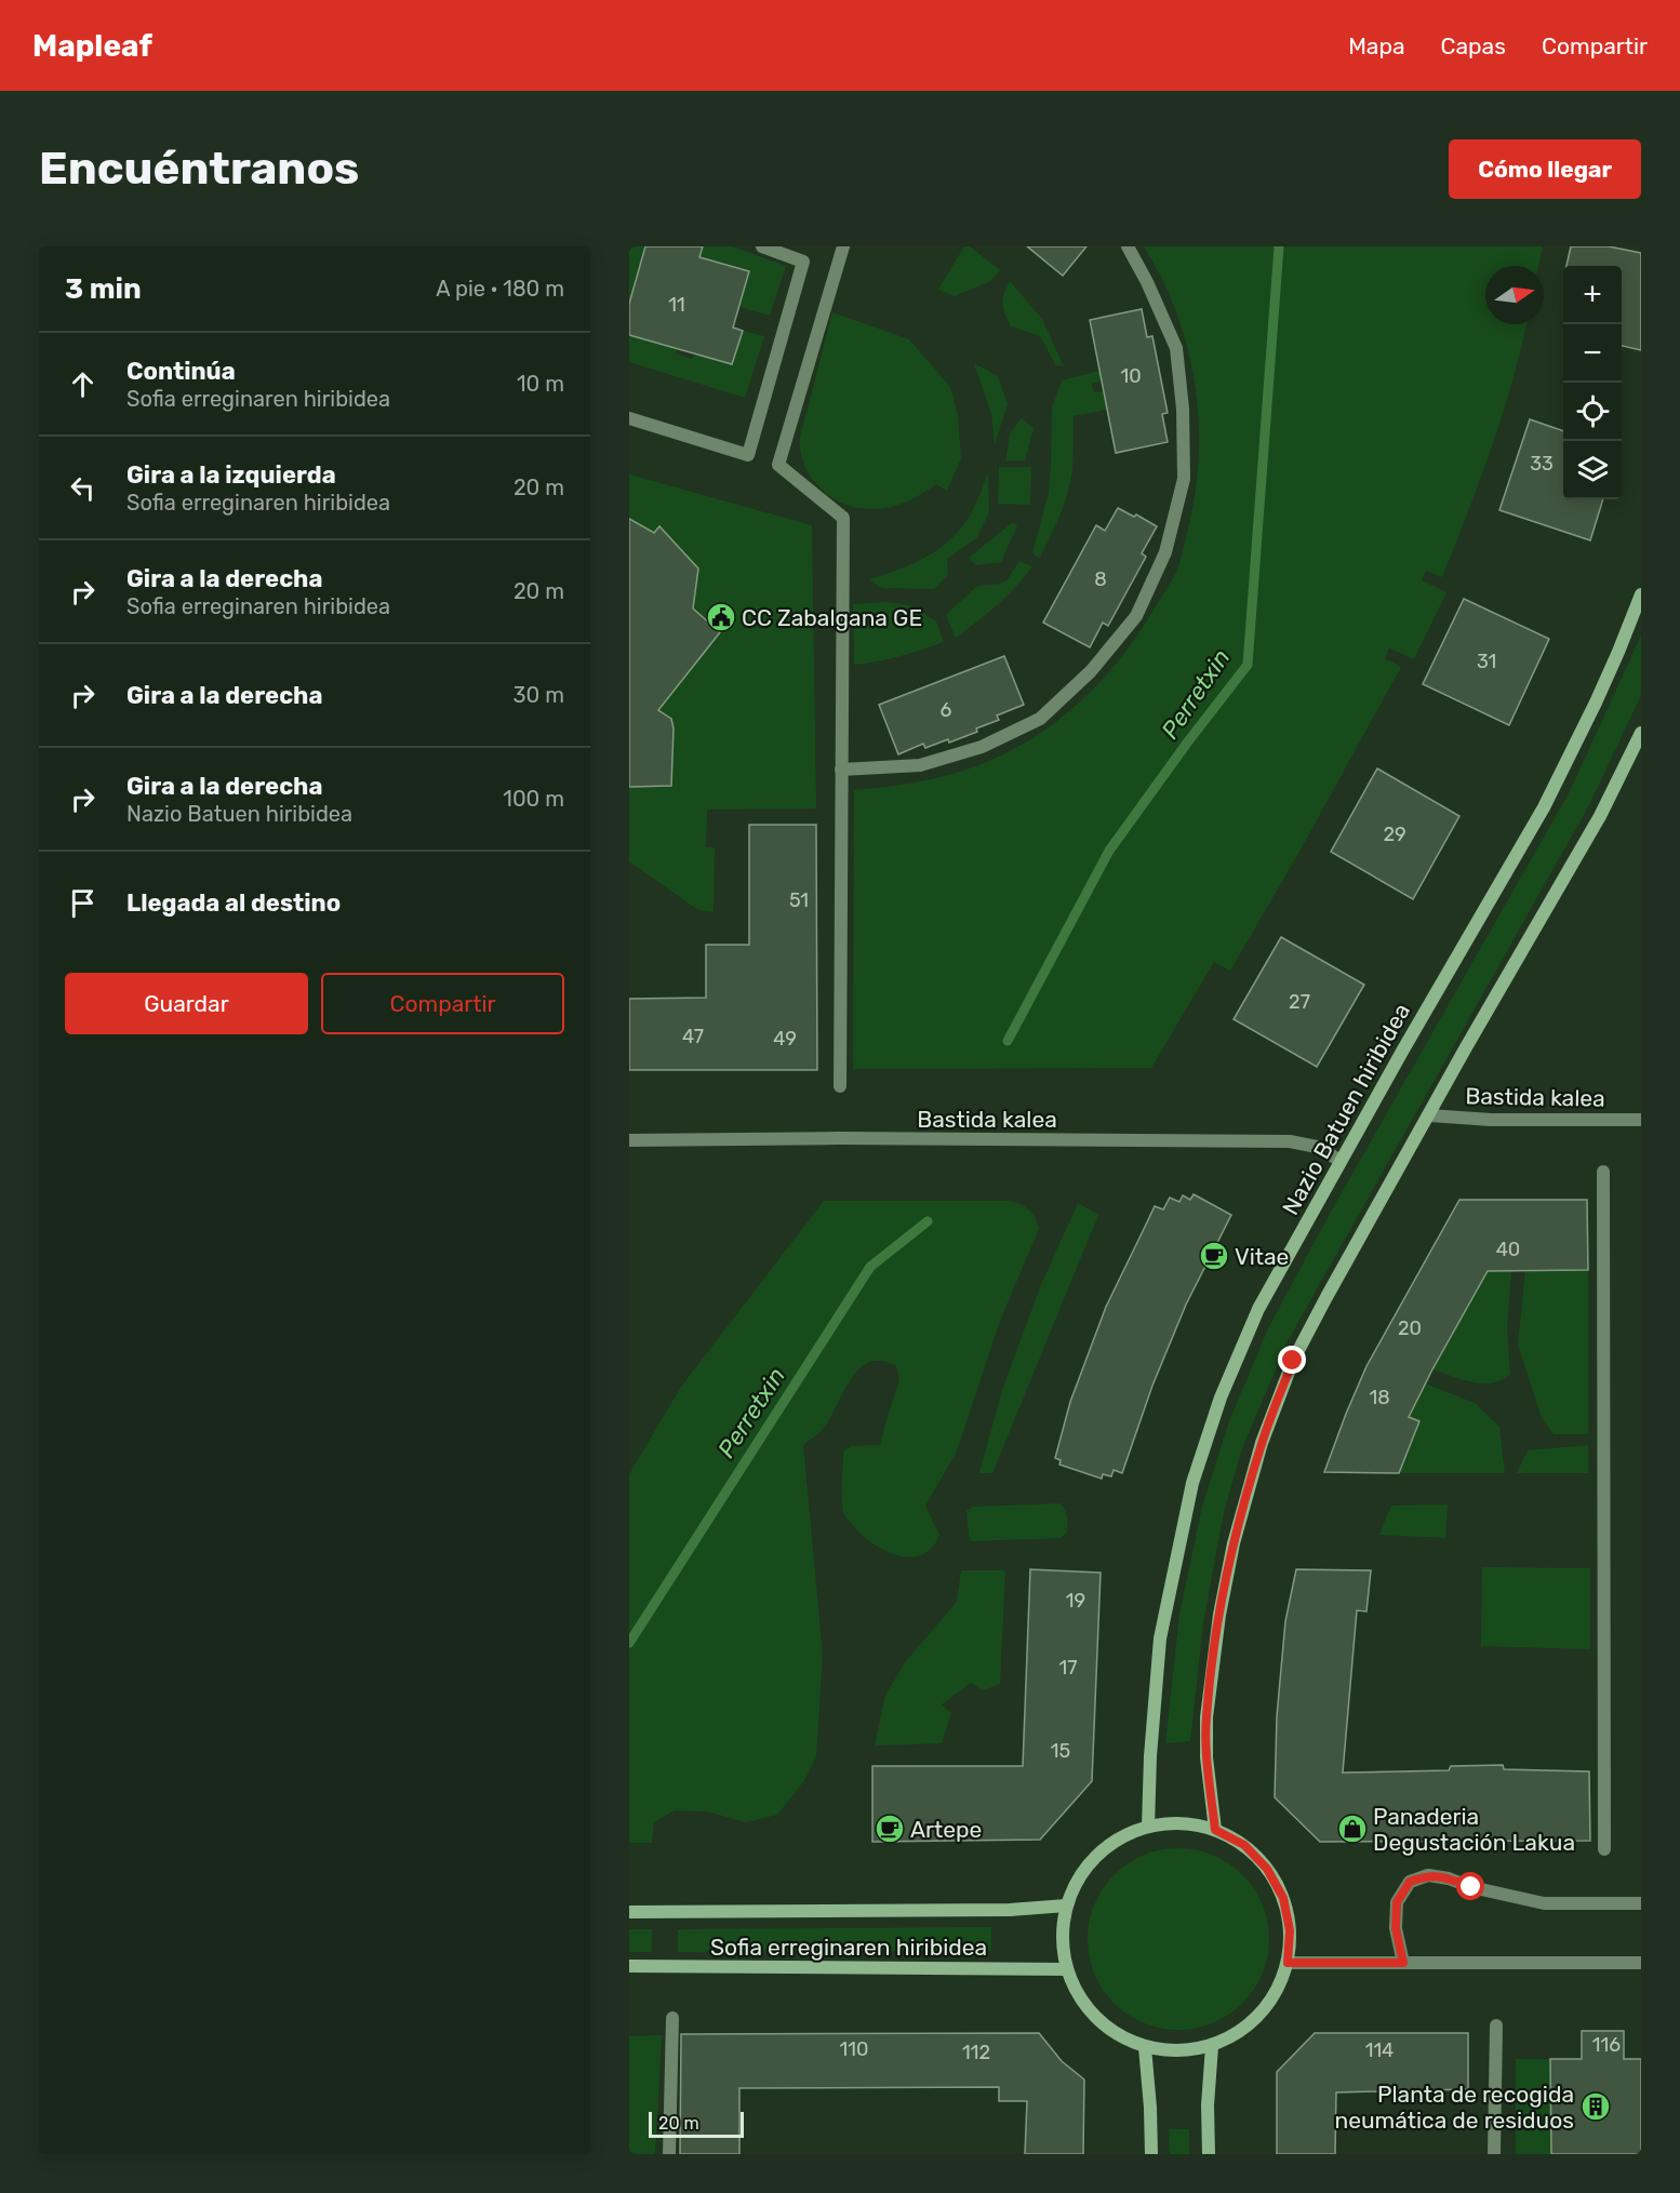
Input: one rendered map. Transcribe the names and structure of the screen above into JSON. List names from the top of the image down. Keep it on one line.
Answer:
{"streets":{"main road":["Nazio Batuen hiribidea","Sofia erreginaren hiribidea"],"street":["Bastida kalea"]},"crossings":[["Bastida kalea","Nazio Batuen hiribidea"],["Nazio Batuen hiribidea","Sofia erreginaren hiribidea"]],"water":["Perretxin"],"places":{"public building":["CC Zabalgana GE"],"cafe":["Vitae","Artepe"],"shop":["Panaderia Degustación Lakua"],"building":["Planta de recogida neumática de residuos"]},"house_numbers":["11","10","33","8","31","6","29","51","27","47","49","40","20","18","19","17","15","116","110","114","112"],"scale_bar":"20 m","north":"right","page":{"header":"Mapleaf","nav":["Mapa","Capas","Compartir"],"buttons":["Cómo llegar",["Guardar","Compartir"]],"title":"Encuéntranos","heading":["3 min","A pie · 180 m"],"map_buttons":["+","−"],"list":[["Continúa","Sofia erreginaren hiribidea","10 m"],["Gira a la izquierda","Sofia erreginaren hiribidea","20 m"],["Gira a la derecha","Sofia erreginaren hiribidea","20 m"],["Gira a la derecha","30 m"],["Gira a la derecha","Nazio Batuen hiribidea","100 m"],"Llegada al destino"],"scale":"20 m"}}
